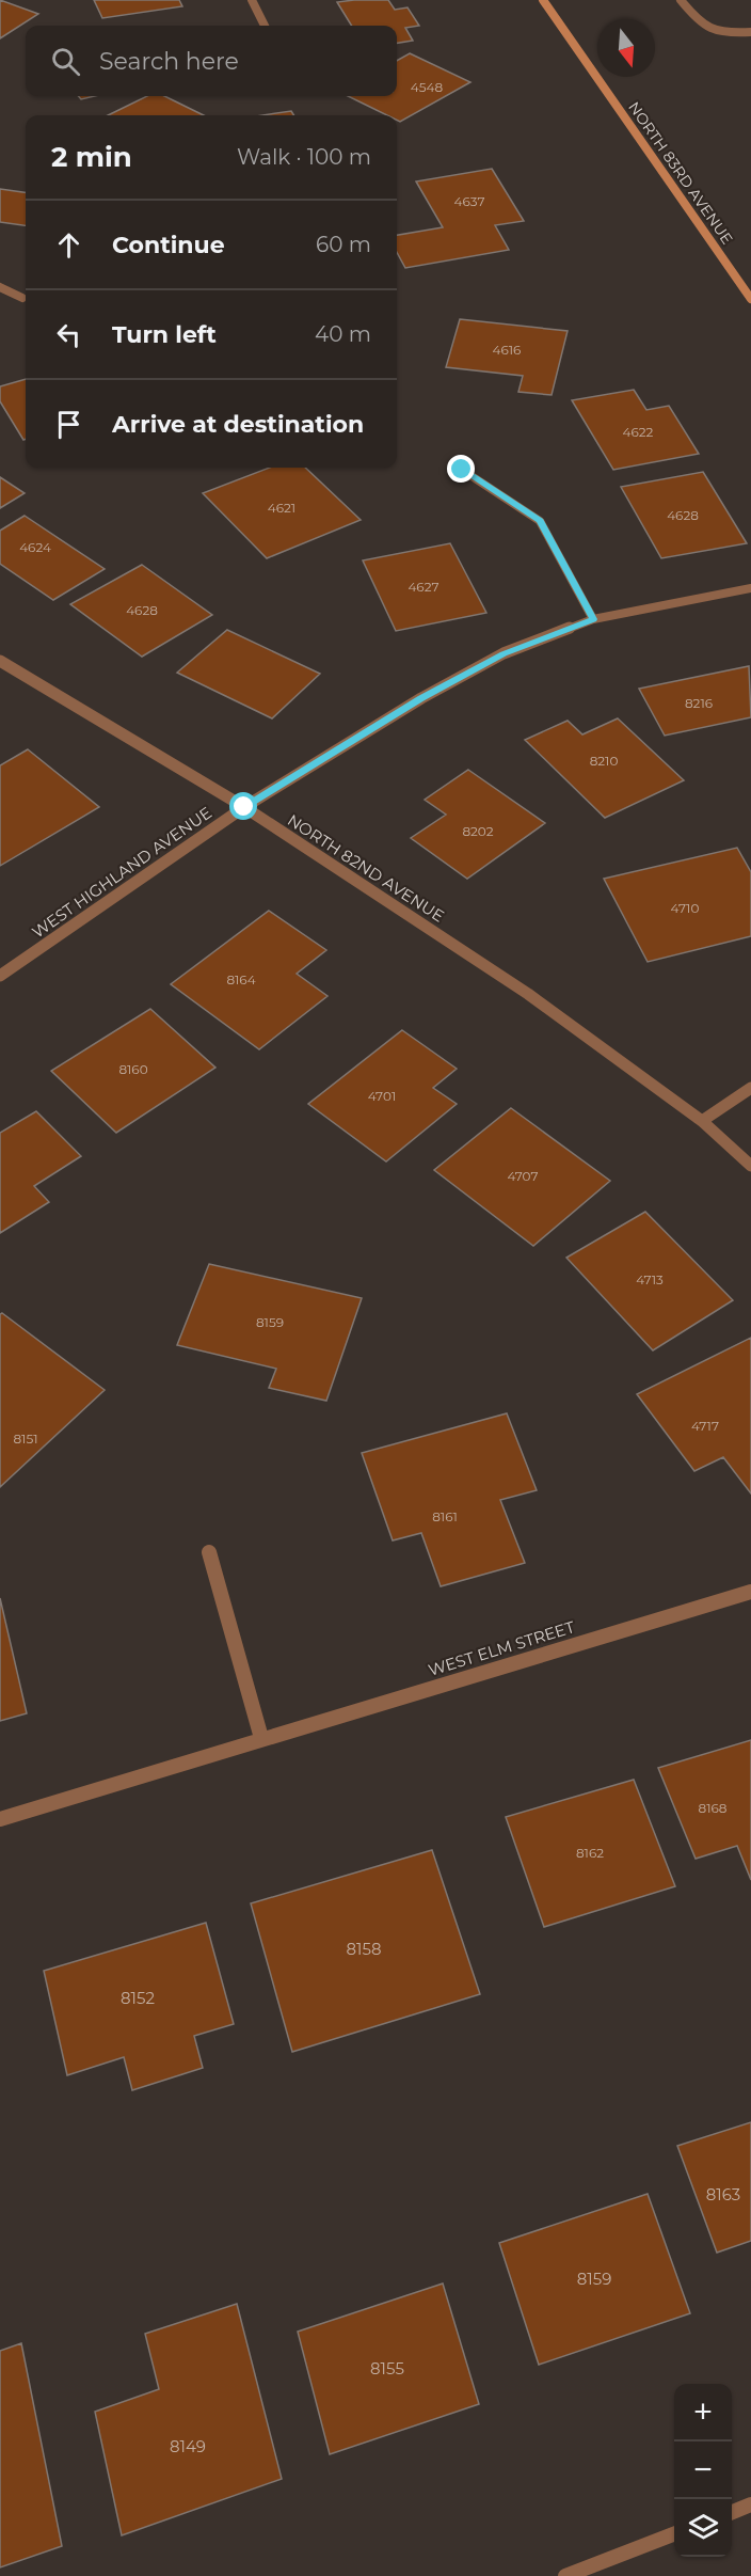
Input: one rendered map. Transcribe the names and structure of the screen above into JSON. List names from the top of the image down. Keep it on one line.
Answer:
{"streets":{"main road":["NORTH 83RD AVENUE"],"street":["NORTH 82ND AVENUE","WEST HIGHLAND AVENUE","WEST ELM STREET"]},"crossings":[["NORTH 82ND AVENUE","WEST HIGHLAND AVENUE"]],"house_numbers":["4548","4637","4616","4622","4621","4628","4624","4627","4628","8216","8210","8202","4710","8164","8160","4701","4707","4713","8159","4717","8151","8161","8168","8162","8158","8152","8163","8159","8155","8149"],"north":"bottom","page":{"search":"Search here","heading":["2 min","Walk · 100 m"],"list":[["Continue","60 m"],["Turn left","40 m"],"Arrive at destination"],"map_buttons":["+","−"]}}
